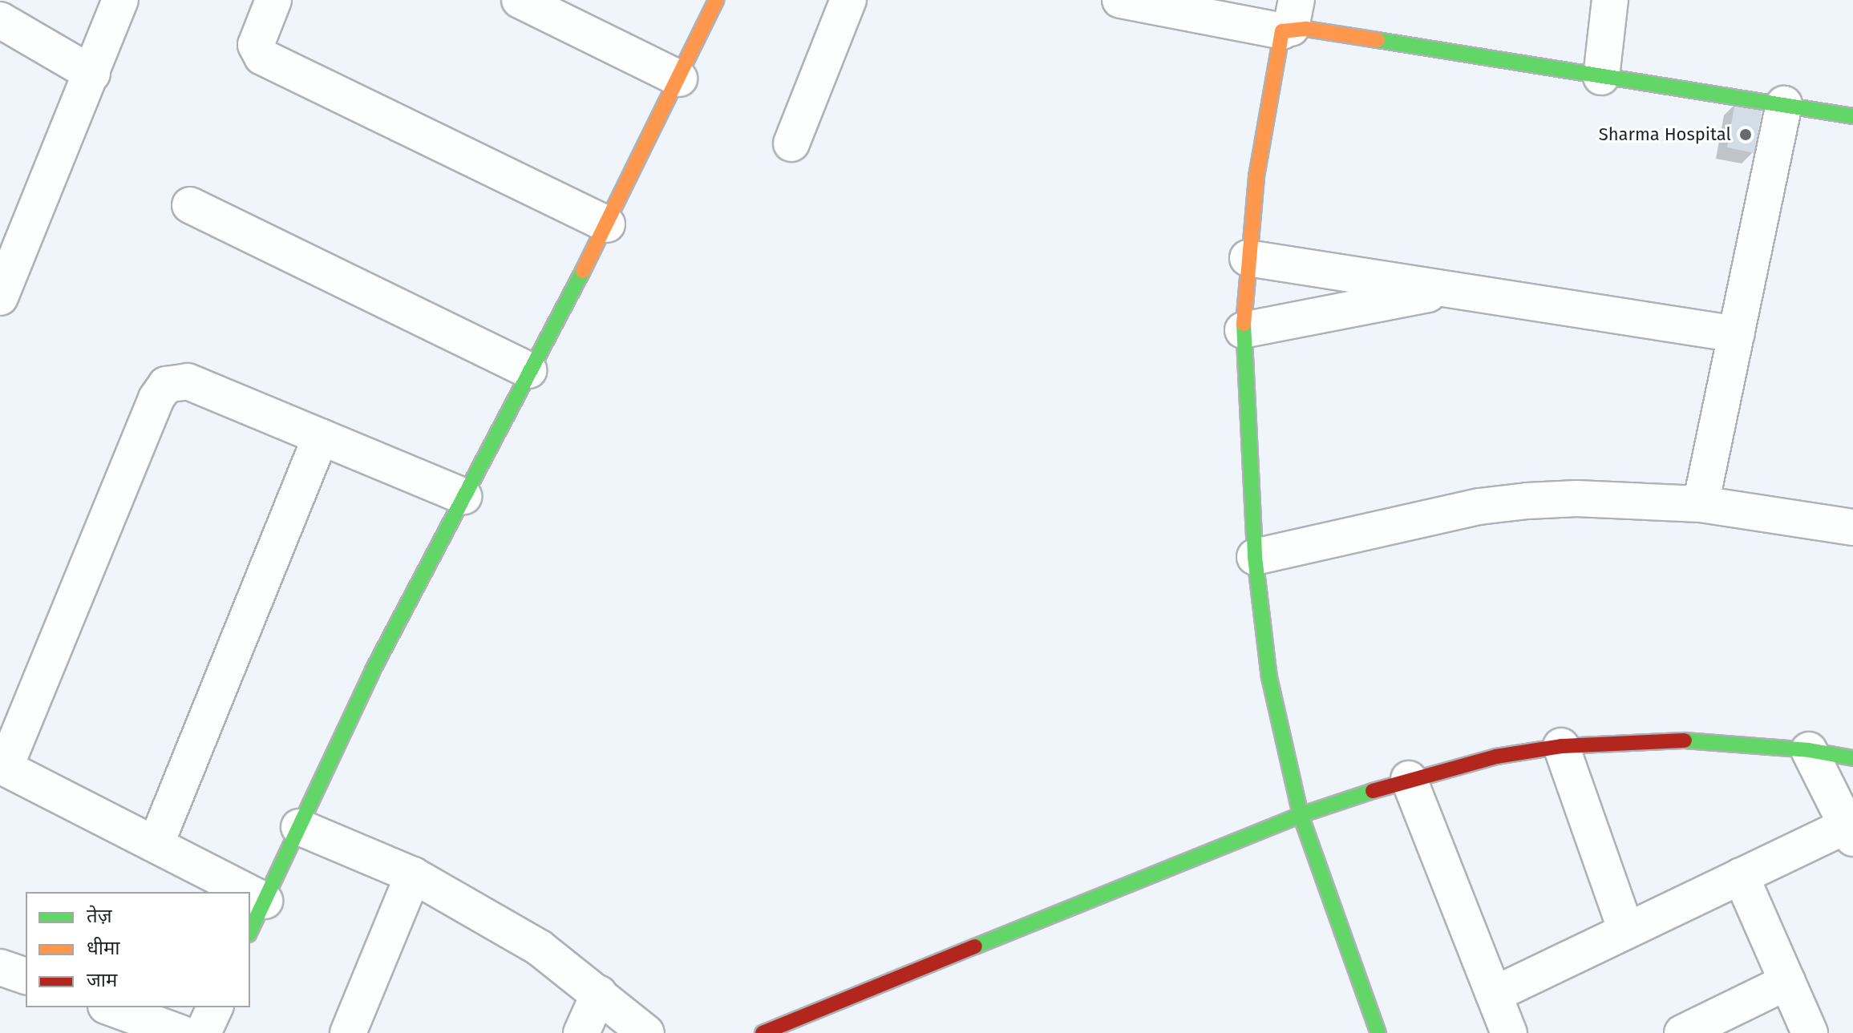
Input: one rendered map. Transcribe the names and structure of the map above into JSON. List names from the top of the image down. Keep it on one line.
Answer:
{"places":["Sharma Hospital"],"legend":["तेज़","धीमा","जाम"]}
